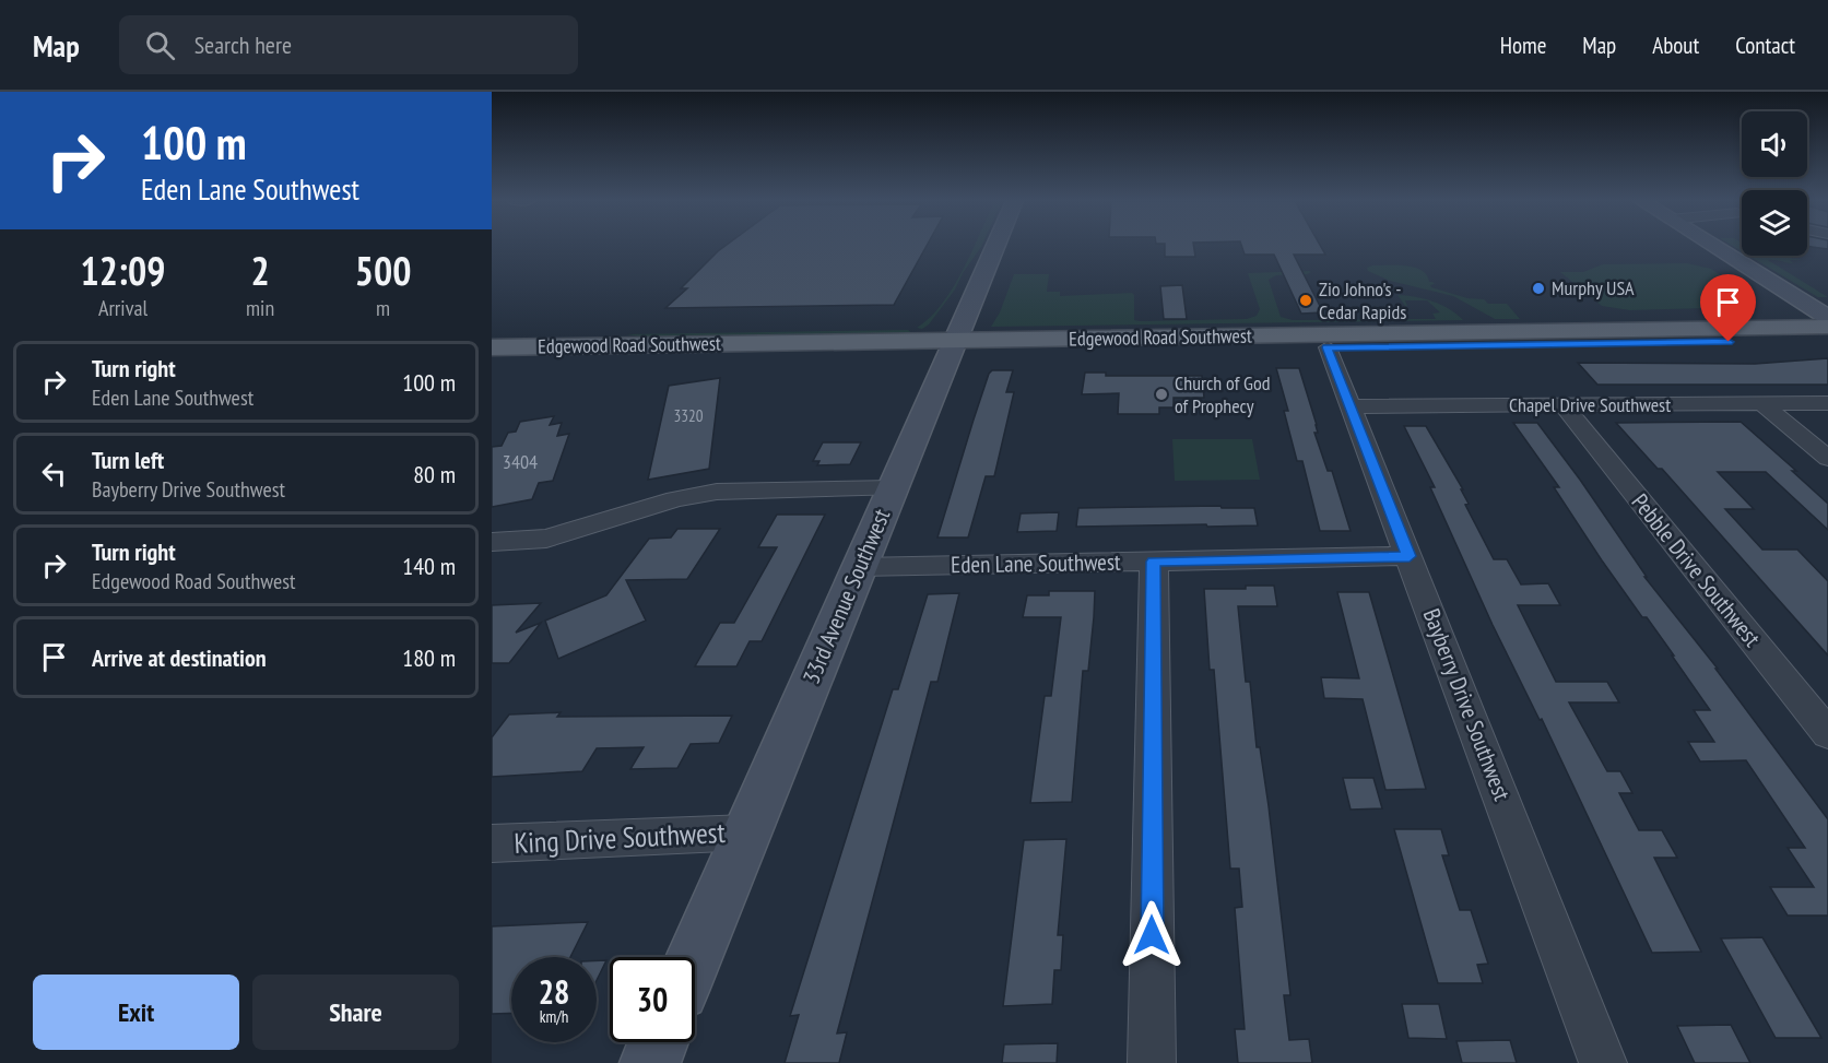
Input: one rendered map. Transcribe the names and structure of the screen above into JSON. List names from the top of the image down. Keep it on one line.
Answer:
{"streets":{"main road":["Edgewood Road Southwest"],"street":["Chapel Drive Southwest","Eden Lane Southwest","Pebble Drive Southwest","33rd Avenue Southwest","Bayberry Drive Southwest","King Drive Southwest"]},"crossings":[["Edgewood Road Southwest","33rd Avenue Southwest"],["Edgewood Road Southwest","Bayberry Drive Southwest"],["Chapel Drive Southwest","Pebble Drive Southwest"],["Chapel Drive Southwest","Bayberry Drive Southwest"],["Eden Lane Southwest","33rd Avenue Southwest"],["Eden Lane Southwest","Bayberry Drive Southwest"],["33rd Avenue Southwest","King Drive Southwest"]],"places":["Murphy USA","Zio Johno's - Cedar Rapids","Church of God of Prophecy"],"house_numbers":["3320","3404"],"page":{"header":"Map","search":"Search here","nav":["Home","Map","About","Contact"],"turn":["100 m","Eden Lane Southwest"],"eta":["12:09","Arrival","2","min","500","m"],"list":[{"name":"Turn right","note":"Eden Lane Southwest","value":"100 m"},{"name":"Turn left","note":"Bayberry Drive Southwest","value":"80 m"},{"name":"Turn right","note":"Edgewood Road Southwest","value":"140 m"},{"name":"Arrive at destination","value":"180 m"}],"speed":"28 km/h","limit":"30","buttons":["Exit","Share"]}}
